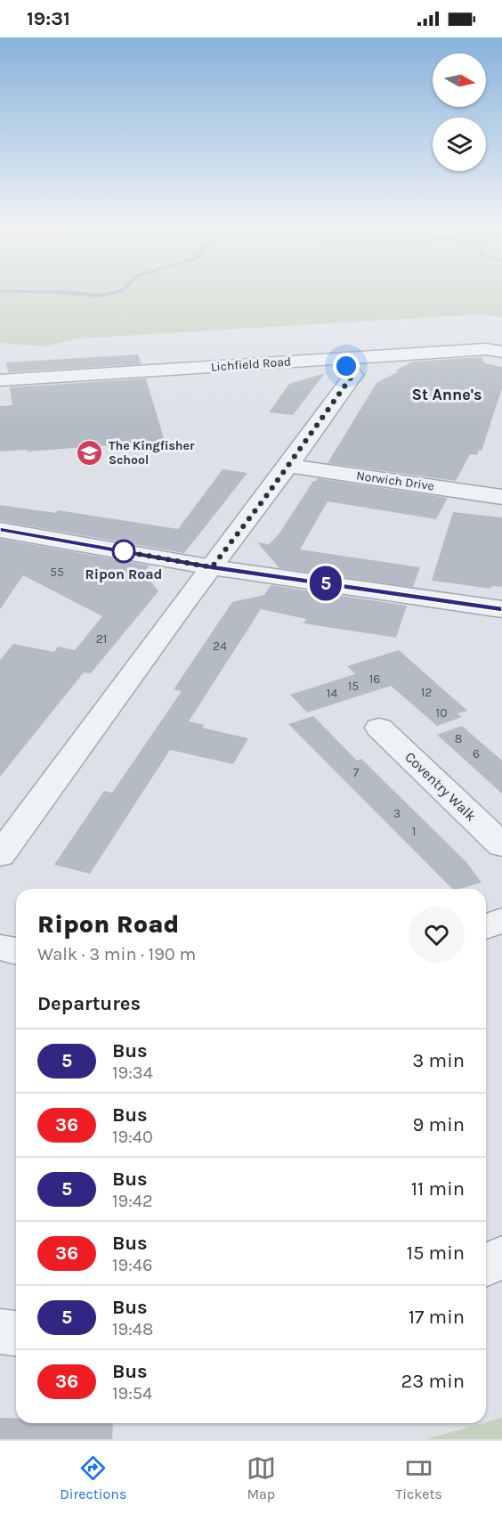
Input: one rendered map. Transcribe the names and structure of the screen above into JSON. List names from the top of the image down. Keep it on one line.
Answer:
{"streets":{"street":["Lichfield Road","Norwich Drive","Coventry Walk"]},"districts":["St Anne's"],"places":{"school or university":["The Kingfisher School"],"other":["Ripon Road"]},"lines":["bus line 5"],"house_numbers":["55","21","24","16","15","12","14","10","8","6","7","3","1"],"north":"right","page":{"status":"19:31","on_map":"5","heading":[["Ripon Road","Walk · 3 min · 190 m"],"Departures"],"list":[{"mark":"5","name":"Bus","note":"19:34","value":"3 min"},{"mark":"36","name":"Bus","note":"19:40","value":"9 min"},{"mark":"5","name":"Bus","note":"19:42","value":"11 min"},{"mark":"36","name":"Bus","note":"19:46","value":"15 min"},{"mark":"5","name":"Bus","note":"19:48","value":"17 min"},{"mark":"36","name":"Bus","note":"19:54","value":"23 min"}],"tabs":["Directions","Map","Tickets"]}}
